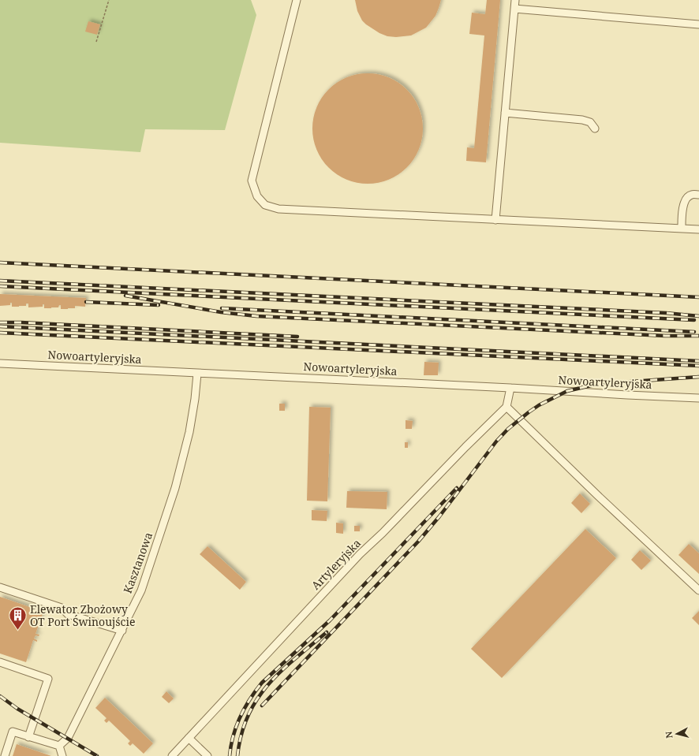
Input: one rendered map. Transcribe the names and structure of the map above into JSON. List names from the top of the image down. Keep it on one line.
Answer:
{"streets":{"lane":["Nowoartyleryjska","Kasztanowa","Artyleryjska"]},"crossings":[["Nowoartyleryjska","Kasztanowa"]],"places":{"building":["Elewator Zbożowy OT Port Świnoujście"]},"north":"left"}
